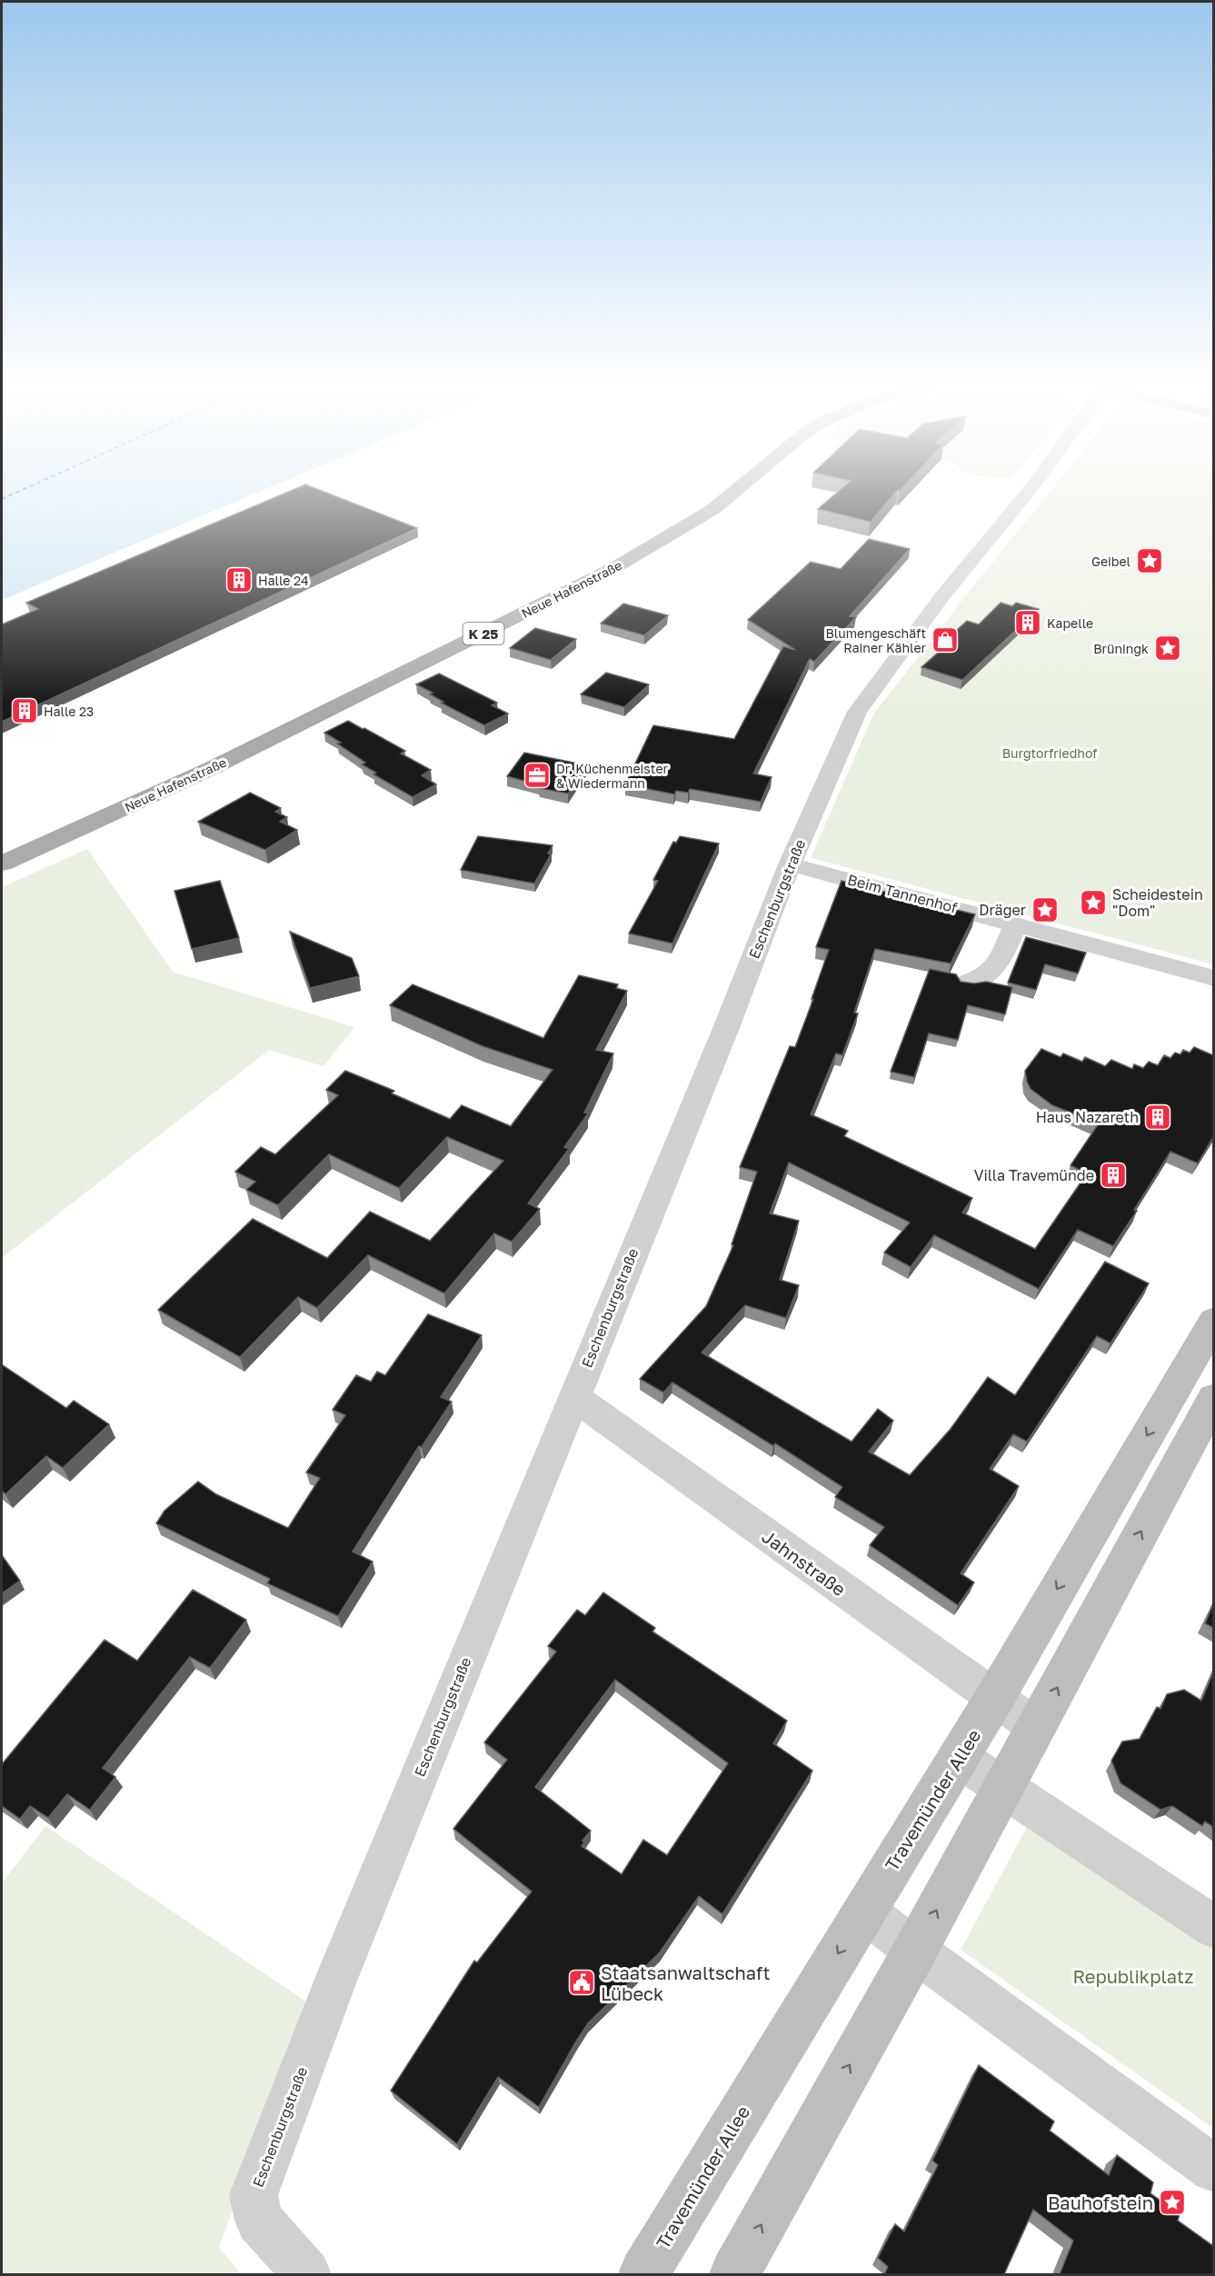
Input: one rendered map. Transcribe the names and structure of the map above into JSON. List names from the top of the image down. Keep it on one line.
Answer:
{"streets":{"main road":["Neue Hafenstraße","K 25","Travemünder Allee"],"street":["Beim Tannenhof","Eschenburgstraße","Jahnstraße"]},"crossings":[["Beim Tannenhof","Eschenburgstraße"],["Eschenburgstraße","Jahnstraße"],["Jahnstraße","Travemünder Allee"]],"parks":["Burgtorfriedhof","Republikplatz"],"places":{"place":["Geibel","Brüningk","Scheidestein \"Dom\"","Dräger","Bauhofstein"],"building":["Halle 24","Kapelle","Halle 23","Haus Nazareth","Villa Travemünde"],"shop":["Blumengeschäft Rainer Kähler"],"office":["Dr. Küchenmeister & Wiedermann"],"public building":["Staatsanwaltschaft Lübeck"]}}
